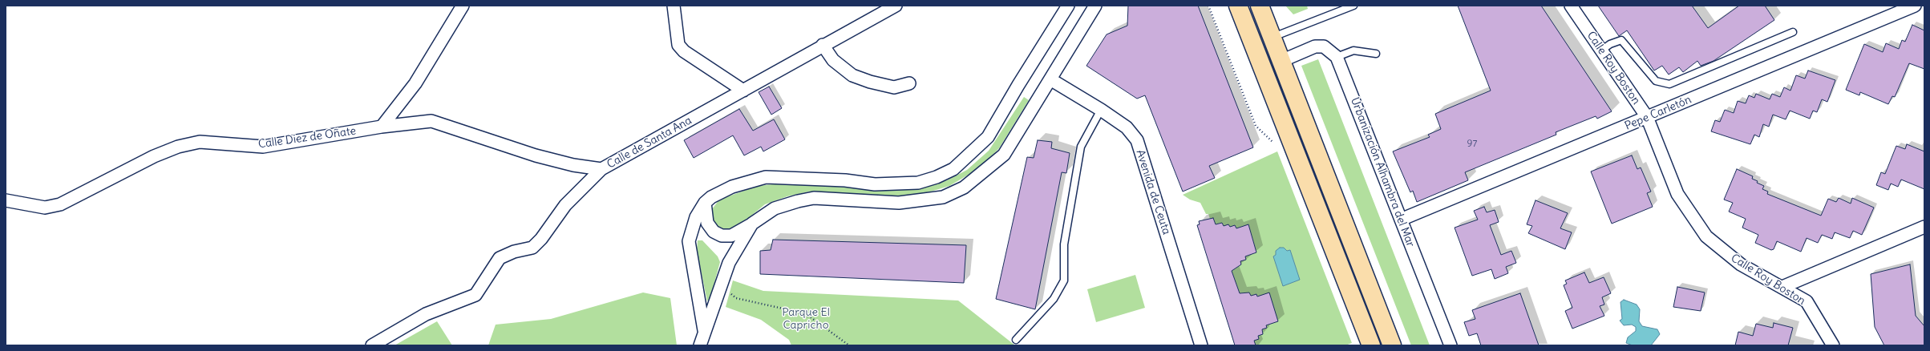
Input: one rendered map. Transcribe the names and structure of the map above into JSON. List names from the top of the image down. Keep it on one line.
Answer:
{"streets":{"street":["Calle Roy Boston","Pepe Carletón","Calle Diez de Oñate","Calle de Santa Ana","Urbanización Alhambra del Mar","Avenida de Ceuta"]},"crossings":[["Calle Roy Boston","Pepe Carletón"],["Pepe Carletón","Urbanización Alhambra del Mar"],["Calle Diez de Oñate","Calle de Santa Ana"]],"parks":["Parque El Capricho"],"house_numbers":["97"]}
